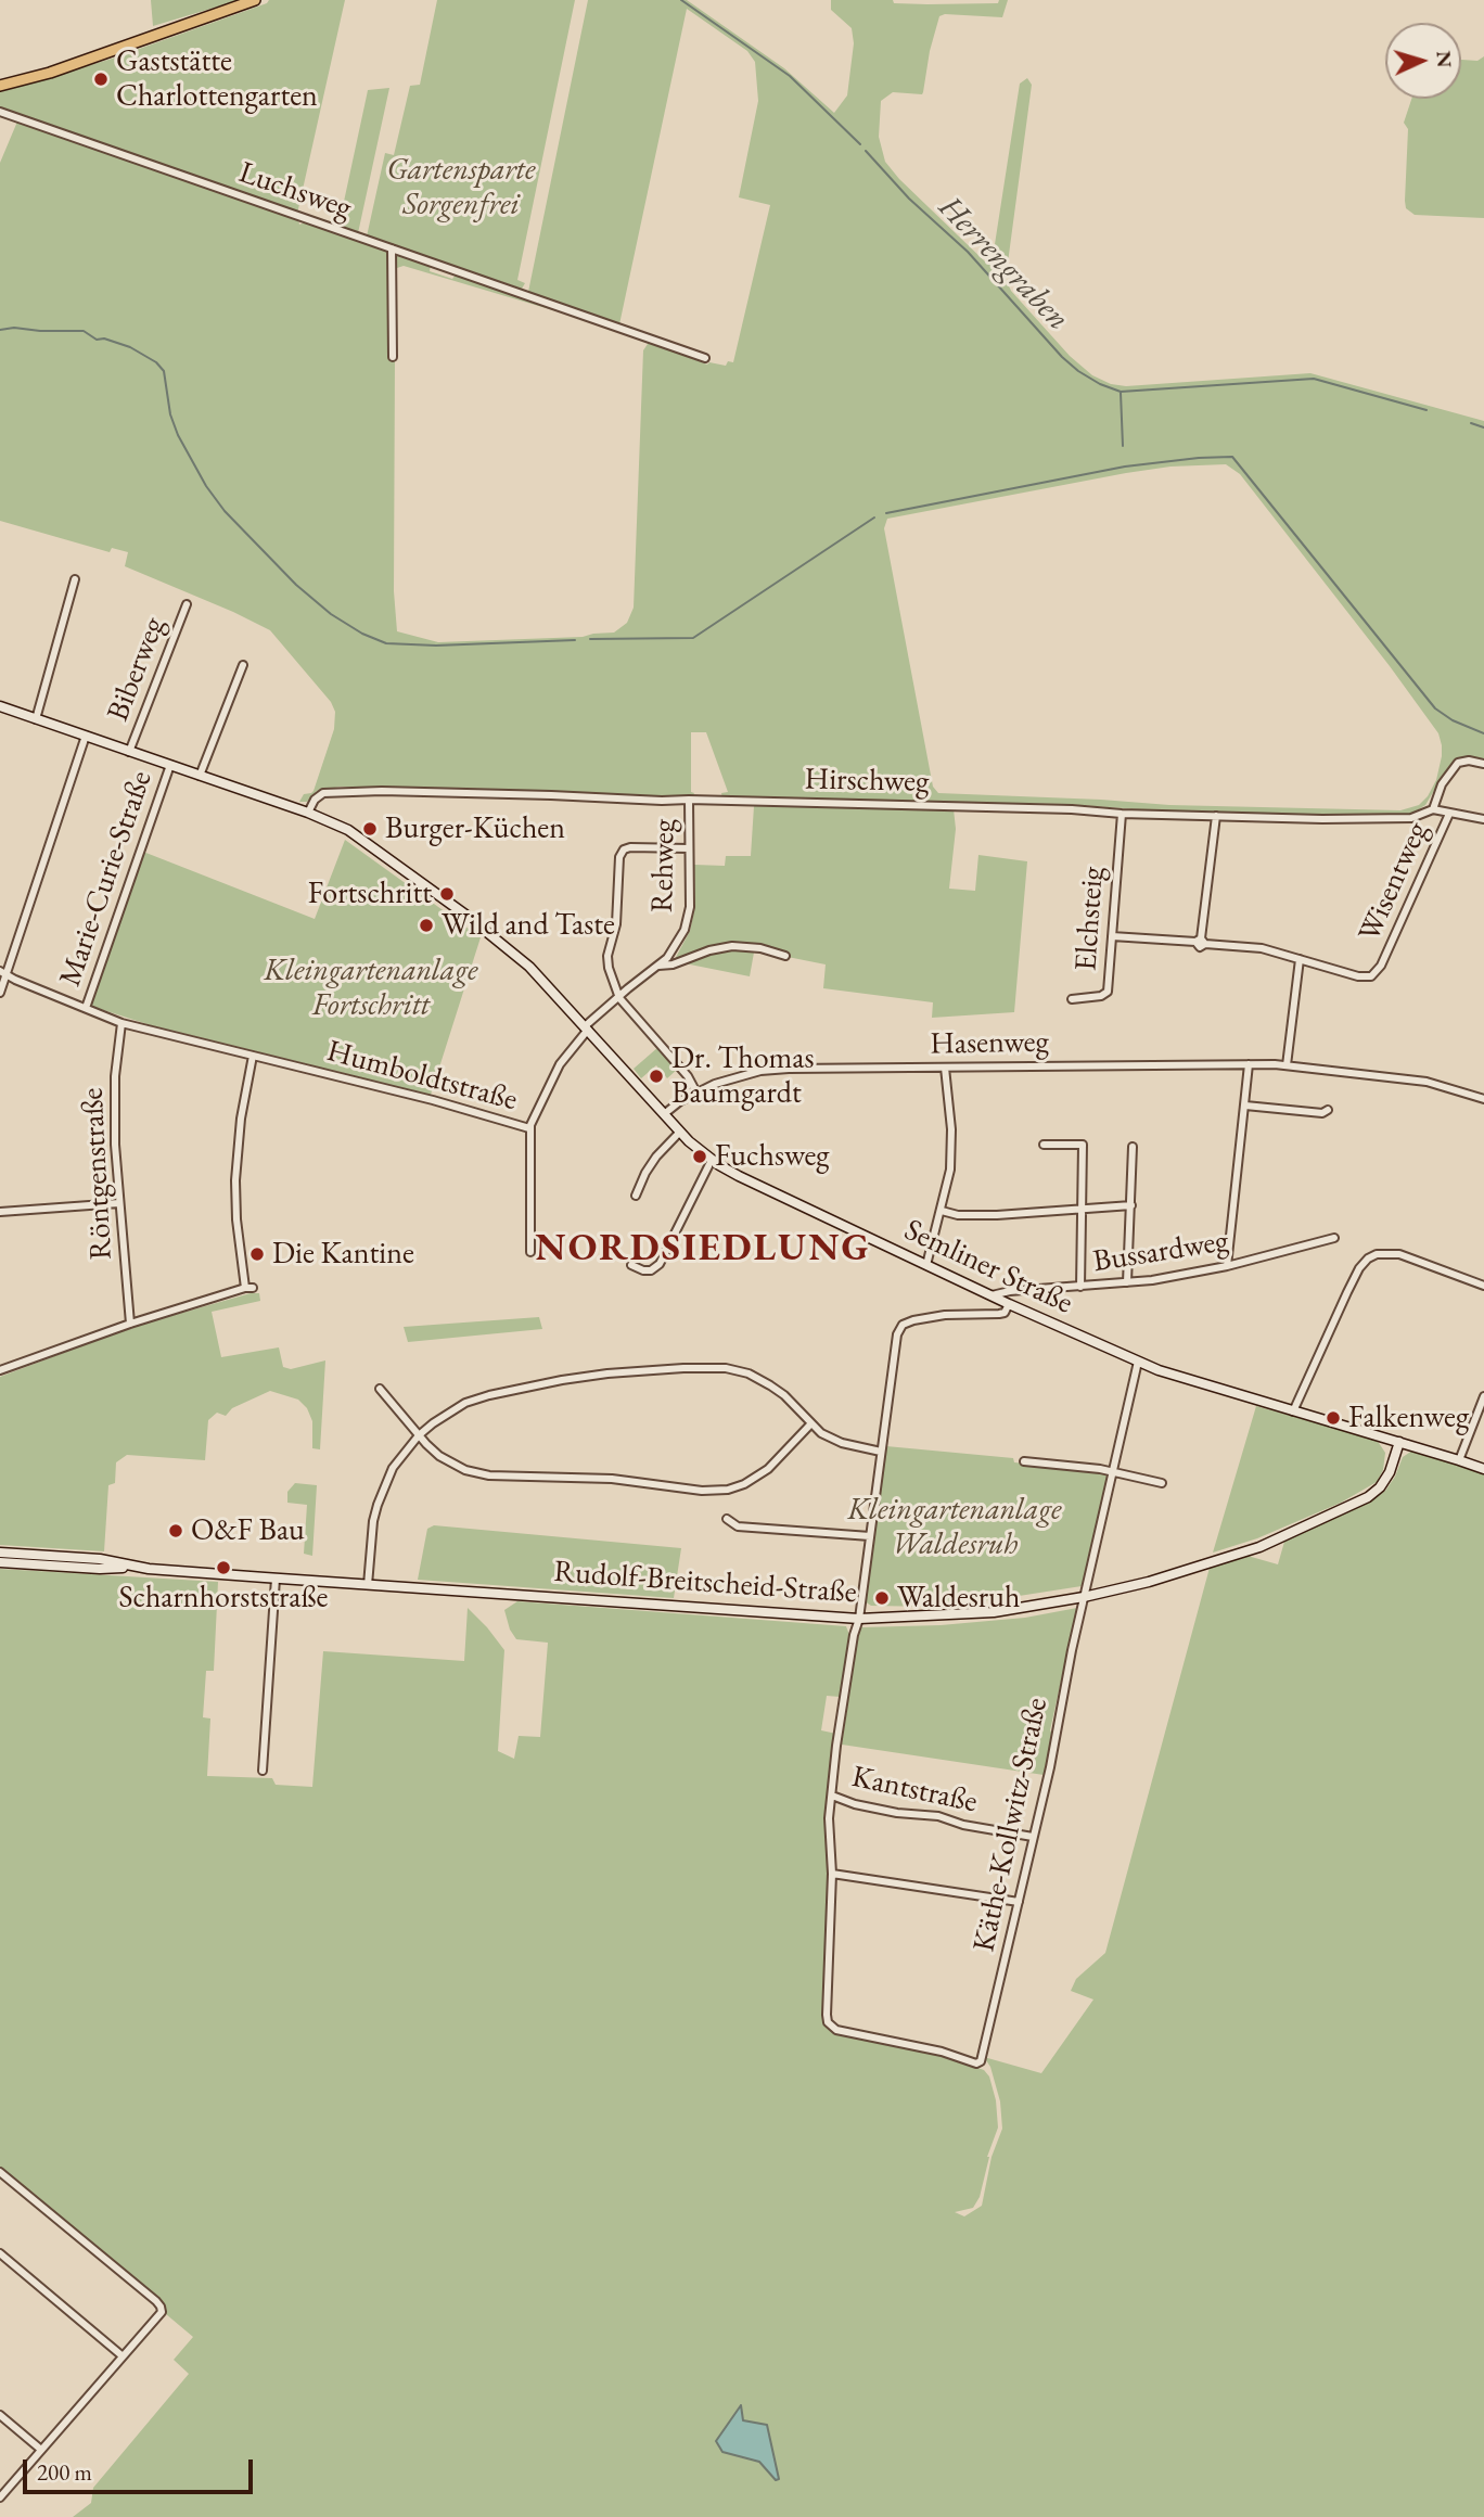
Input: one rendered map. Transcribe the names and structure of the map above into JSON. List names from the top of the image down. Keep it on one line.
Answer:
{"streets":{"street":["Luchsweg","Biberweg","Hirschweg","Rehweg","Marie-Curie-Straße","Wisentweg","Elchsteig","Hasenweg","Humboldtstraße","Röntgenstraße","Bussardweg","Semliner Straße","Rudolf-Breitscheid-Straße","Kantstraße","Käthe-Kollwitz-Straße"]},"crossings":[["Biberweg","Semliner Straße"],["Hirschweg","Rehweg"],["Hirschweg","Wisentweg"],["Hirschweg","Elchsteig"],["Hirschweg","Semliner Straße"],["Rehweg","Humboldtstraße"],["Rehweg","Semliner Straße"],["Marie-Curie-Straße","Humboldtstraße"],["Marie-Curie-Straße","Semliner Straße"],["Wisentweg","Elchsteig"],["Hasenweg","Semliner Straße"],["Humboldtstraße","Röntgenstraße"],["Bussardweg","Semliner Straße"],["Semliner Straße","Rudolf-Breitscheid-Straße"],["Semliner Straße","Käthe-Kollwitz-Straße"],["Rudolf-Breitscheid-Straße","Käthe-Kollwitz-Straße"],["Kantstraße","Käthe-Kollwitz-Straße"]],"districts":["NORDSIEDLUNG"],"water":["Herrengraben"],"parks":["Gartensparte Sorgenfrei","Kleingartenanlage Fortschritt","Kleingartenanlage Waldesruh"],"places":["Gaststätte Charlottengarten","Burger-Küchen","Fortschritt","Wild and Taste","Dr. Thomas Baumgardt","Fuchsweg","Die Kantine","Falkenweg","O&F Bau","Scharnhorststraße","Waldesruh"],"scale_bar":"200 m","north":"right"}
